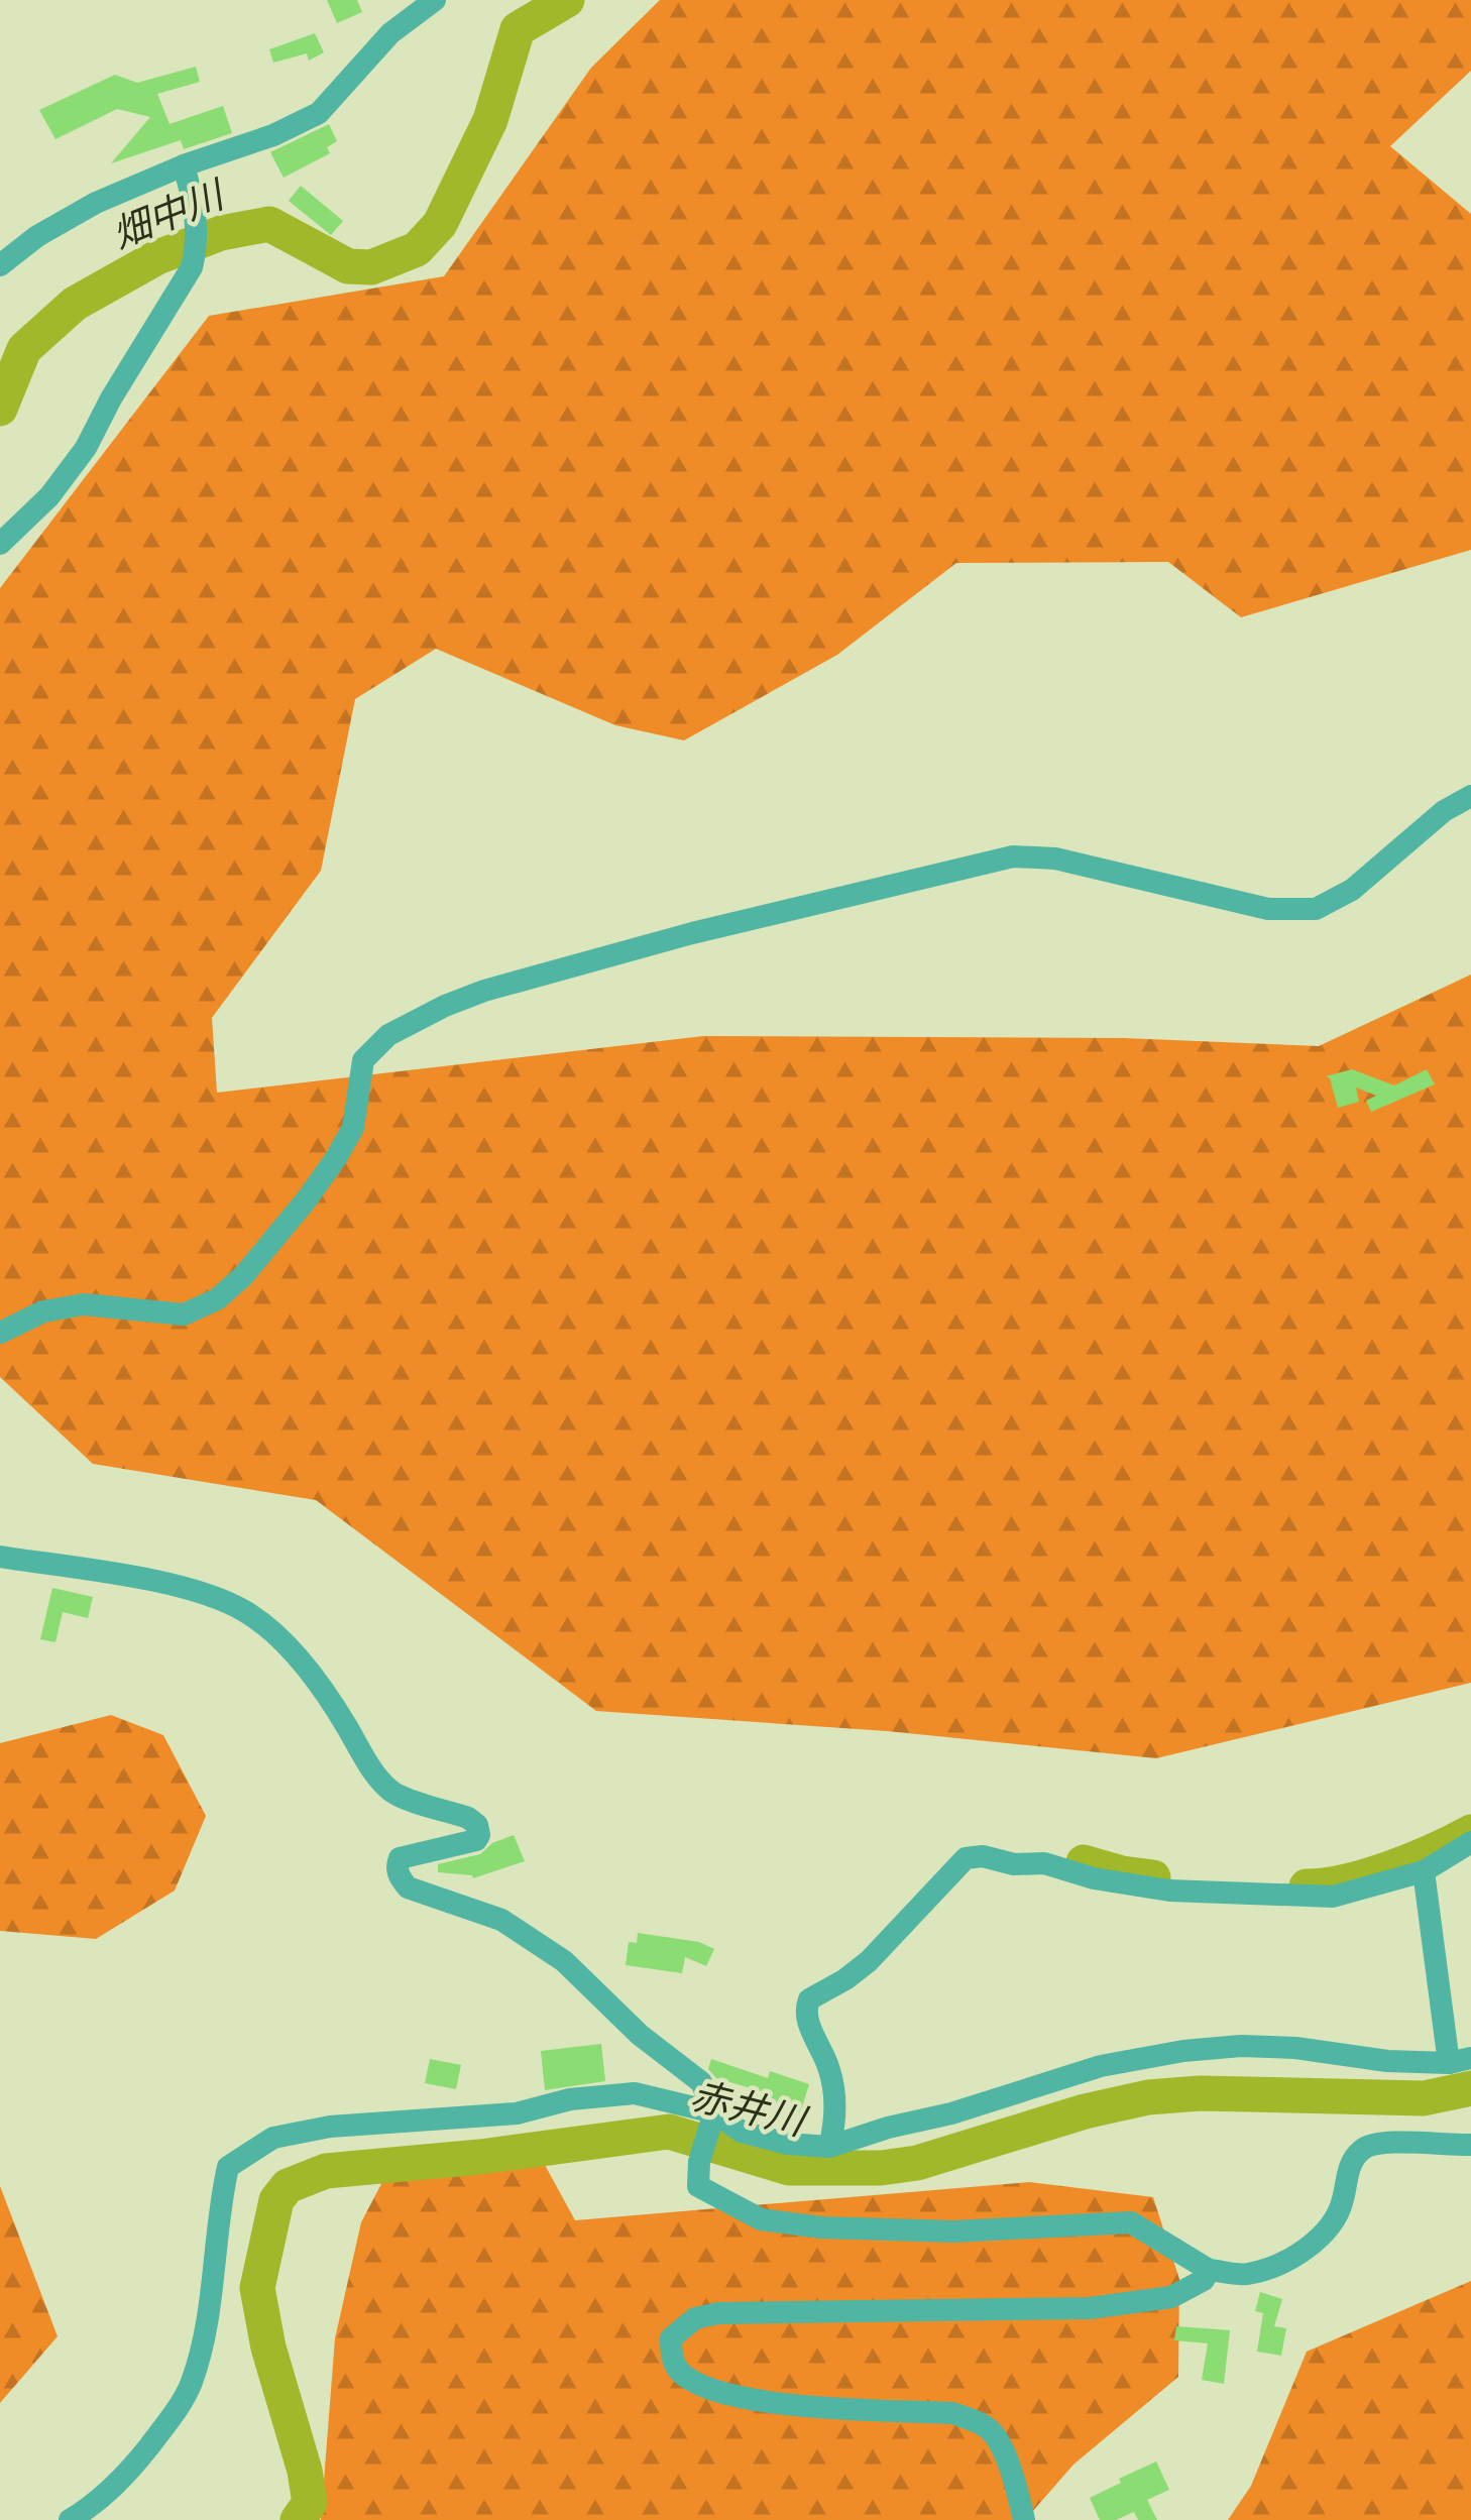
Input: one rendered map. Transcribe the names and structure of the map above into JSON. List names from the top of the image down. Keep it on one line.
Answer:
{"water":["畑中川","赤井川"]}
